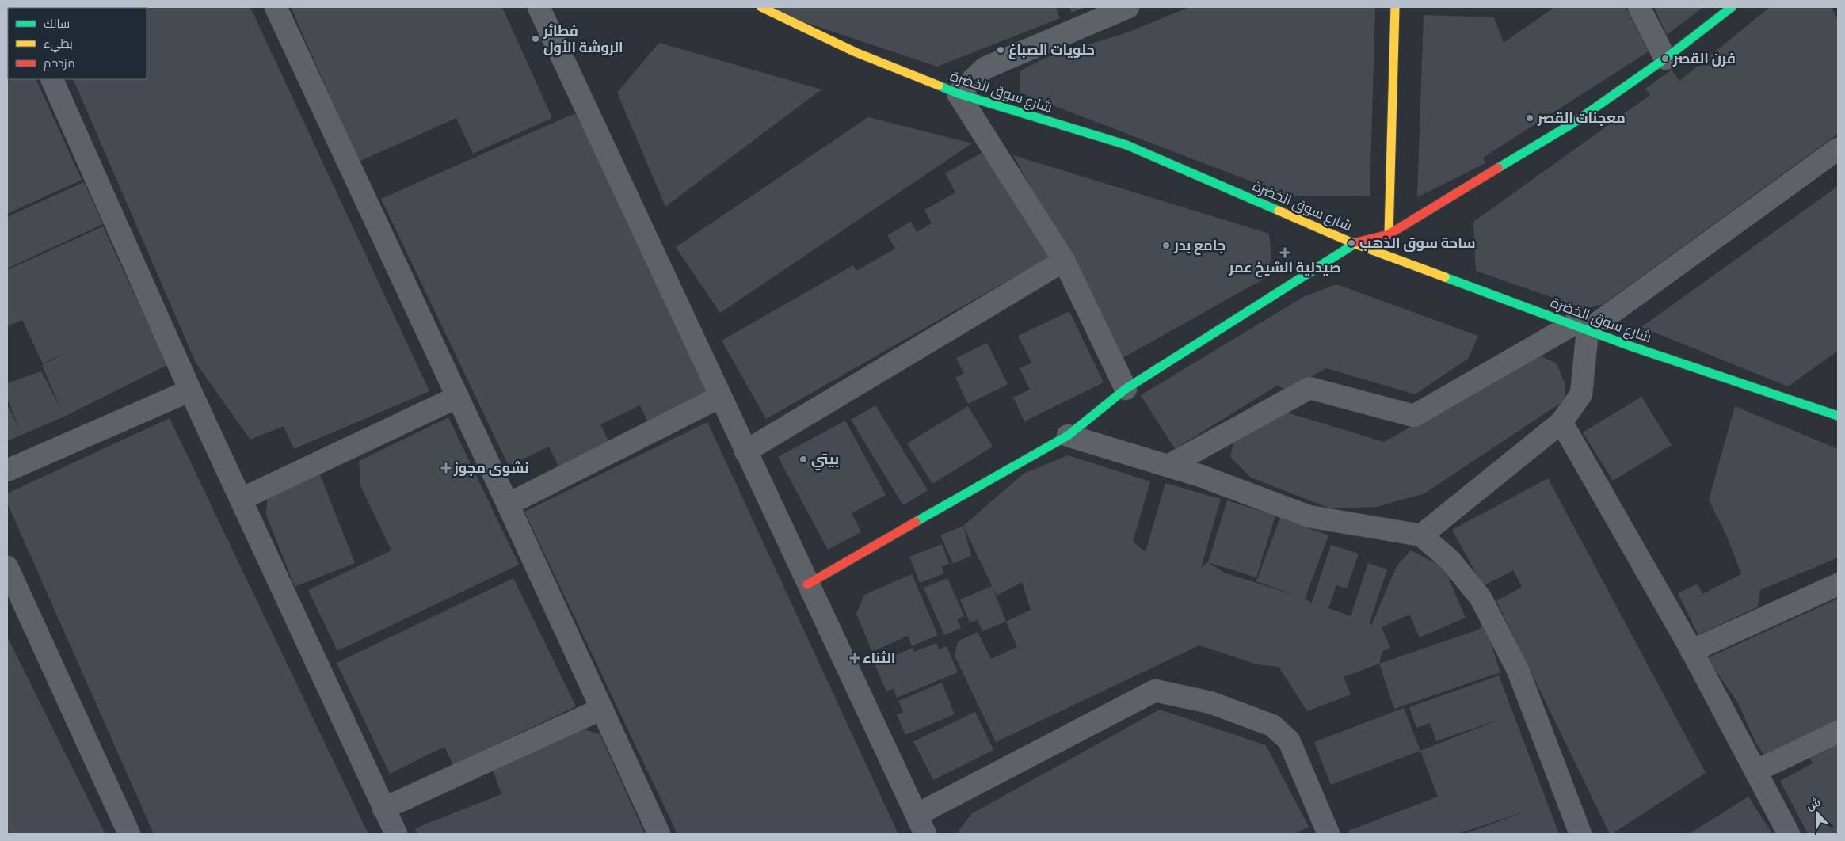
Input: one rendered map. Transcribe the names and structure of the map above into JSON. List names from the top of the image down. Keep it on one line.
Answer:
{"streets":{"street":["شارع سوق الخضرة"]},"places":{"other":["فطائر الروشة الأول","حلويات الصباغ","فرن القصر","معجنات القصر","ساحة سوق الذهب","جامع بدر","بيتي"],"health":["صيدلية الشيخ عمر","نشوى مجوز","الثناء"]},"legend":["سالك","بطيء","مزدحم"],"north":"top"}
